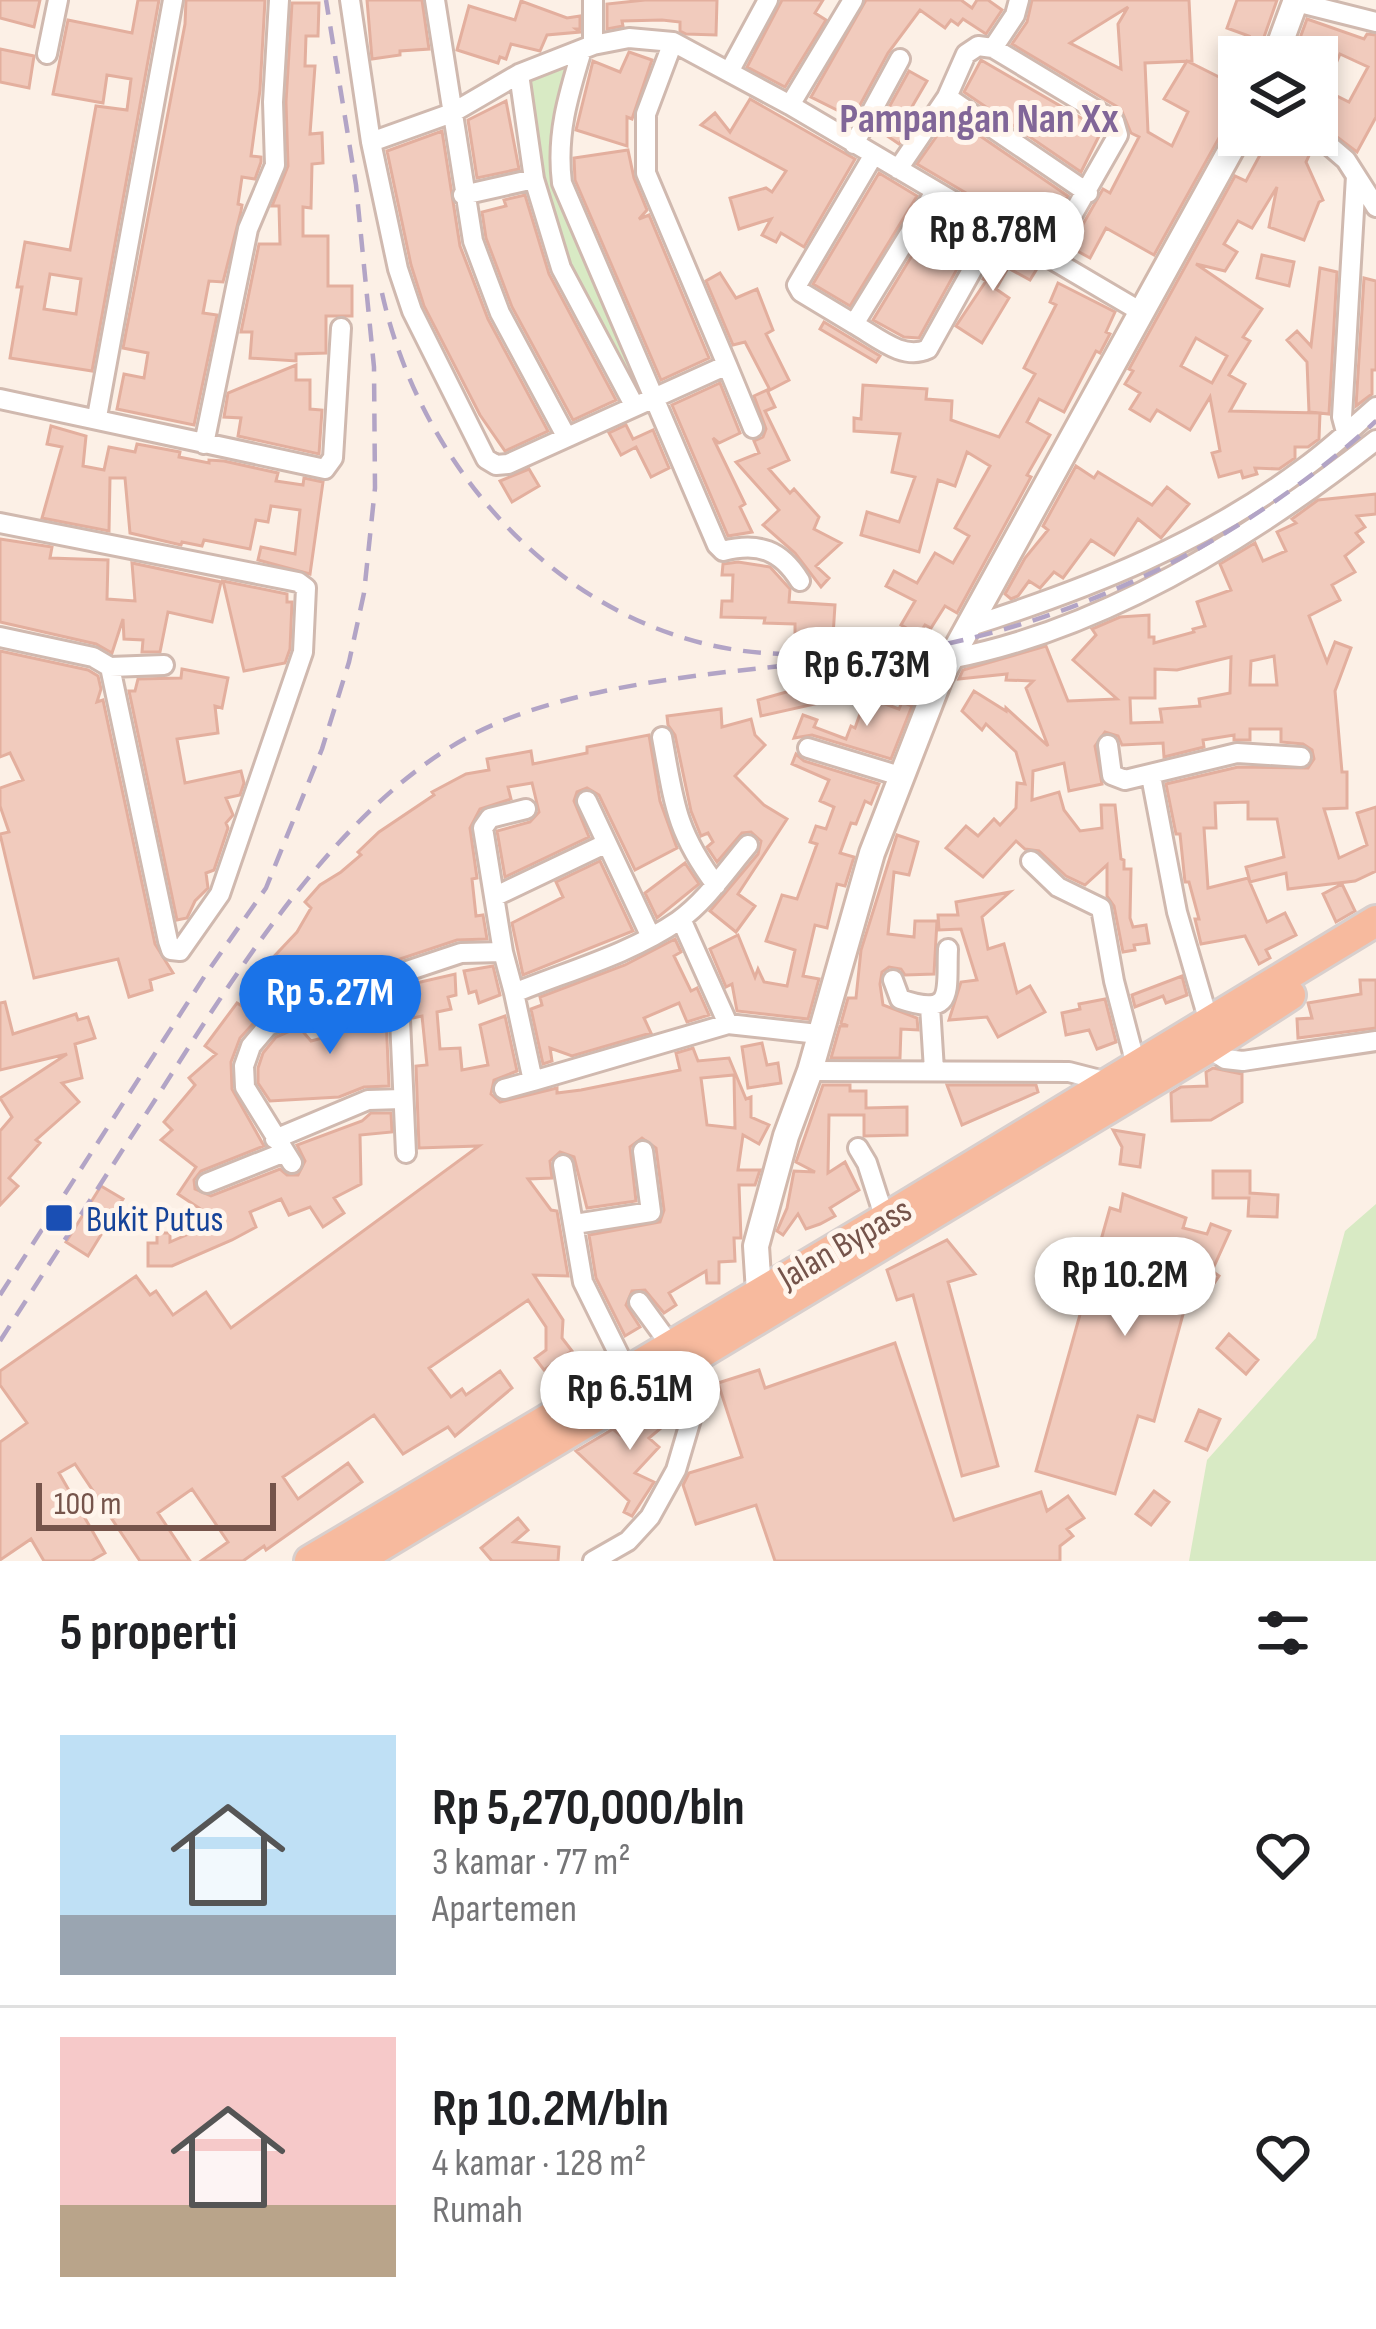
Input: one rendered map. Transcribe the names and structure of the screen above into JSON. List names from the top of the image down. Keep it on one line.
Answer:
{"streets":{"highway":["Jalan Bypass"]},"districts":["Pampangan Nan Xx"],"places":{"transit":["Bukit Putus"]},"scale_bar":"100 m","page":{"price":["Rp 8.78M","Rp 6.73M","Rp 5.27M","Rp 10.2M","Rp 6.51M"],"scale":"100 m","heading":"5 properti","list":[{"name":"Rp 5,270,000/bln","note":"3 kamar · 77 m² · Apartemen"},{"name":"Rp 10.2M/bln","note":"4 kamar · 128 m² · Rumah"}]}}
